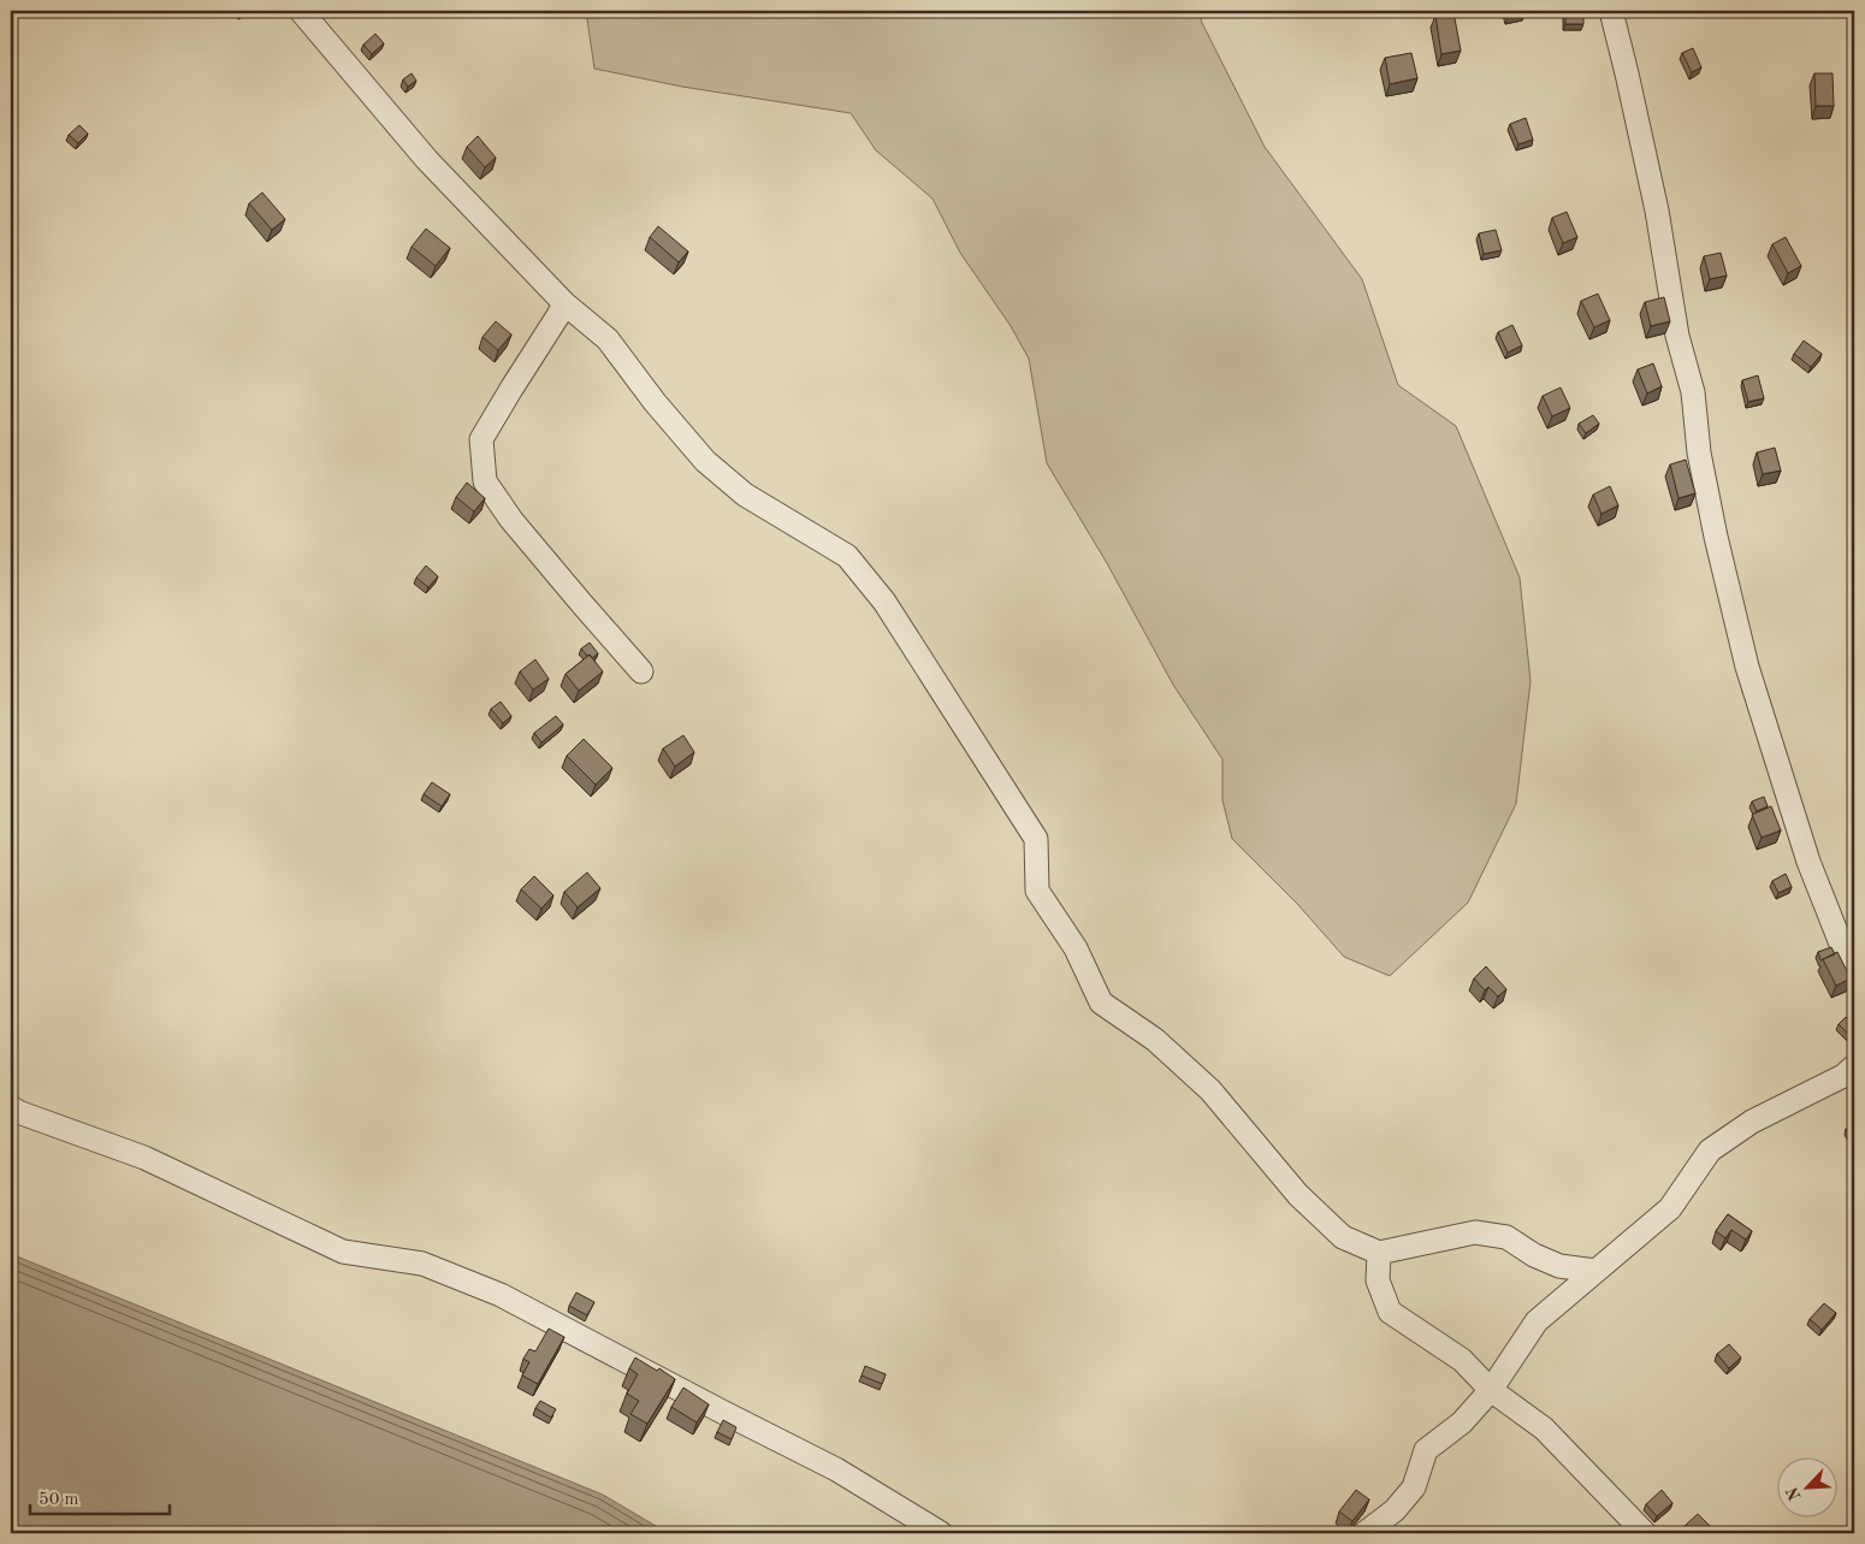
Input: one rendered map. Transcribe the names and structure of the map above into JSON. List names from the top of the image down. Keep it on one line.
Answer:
{"scale_bar":"50 m","north":"bottom left"}
